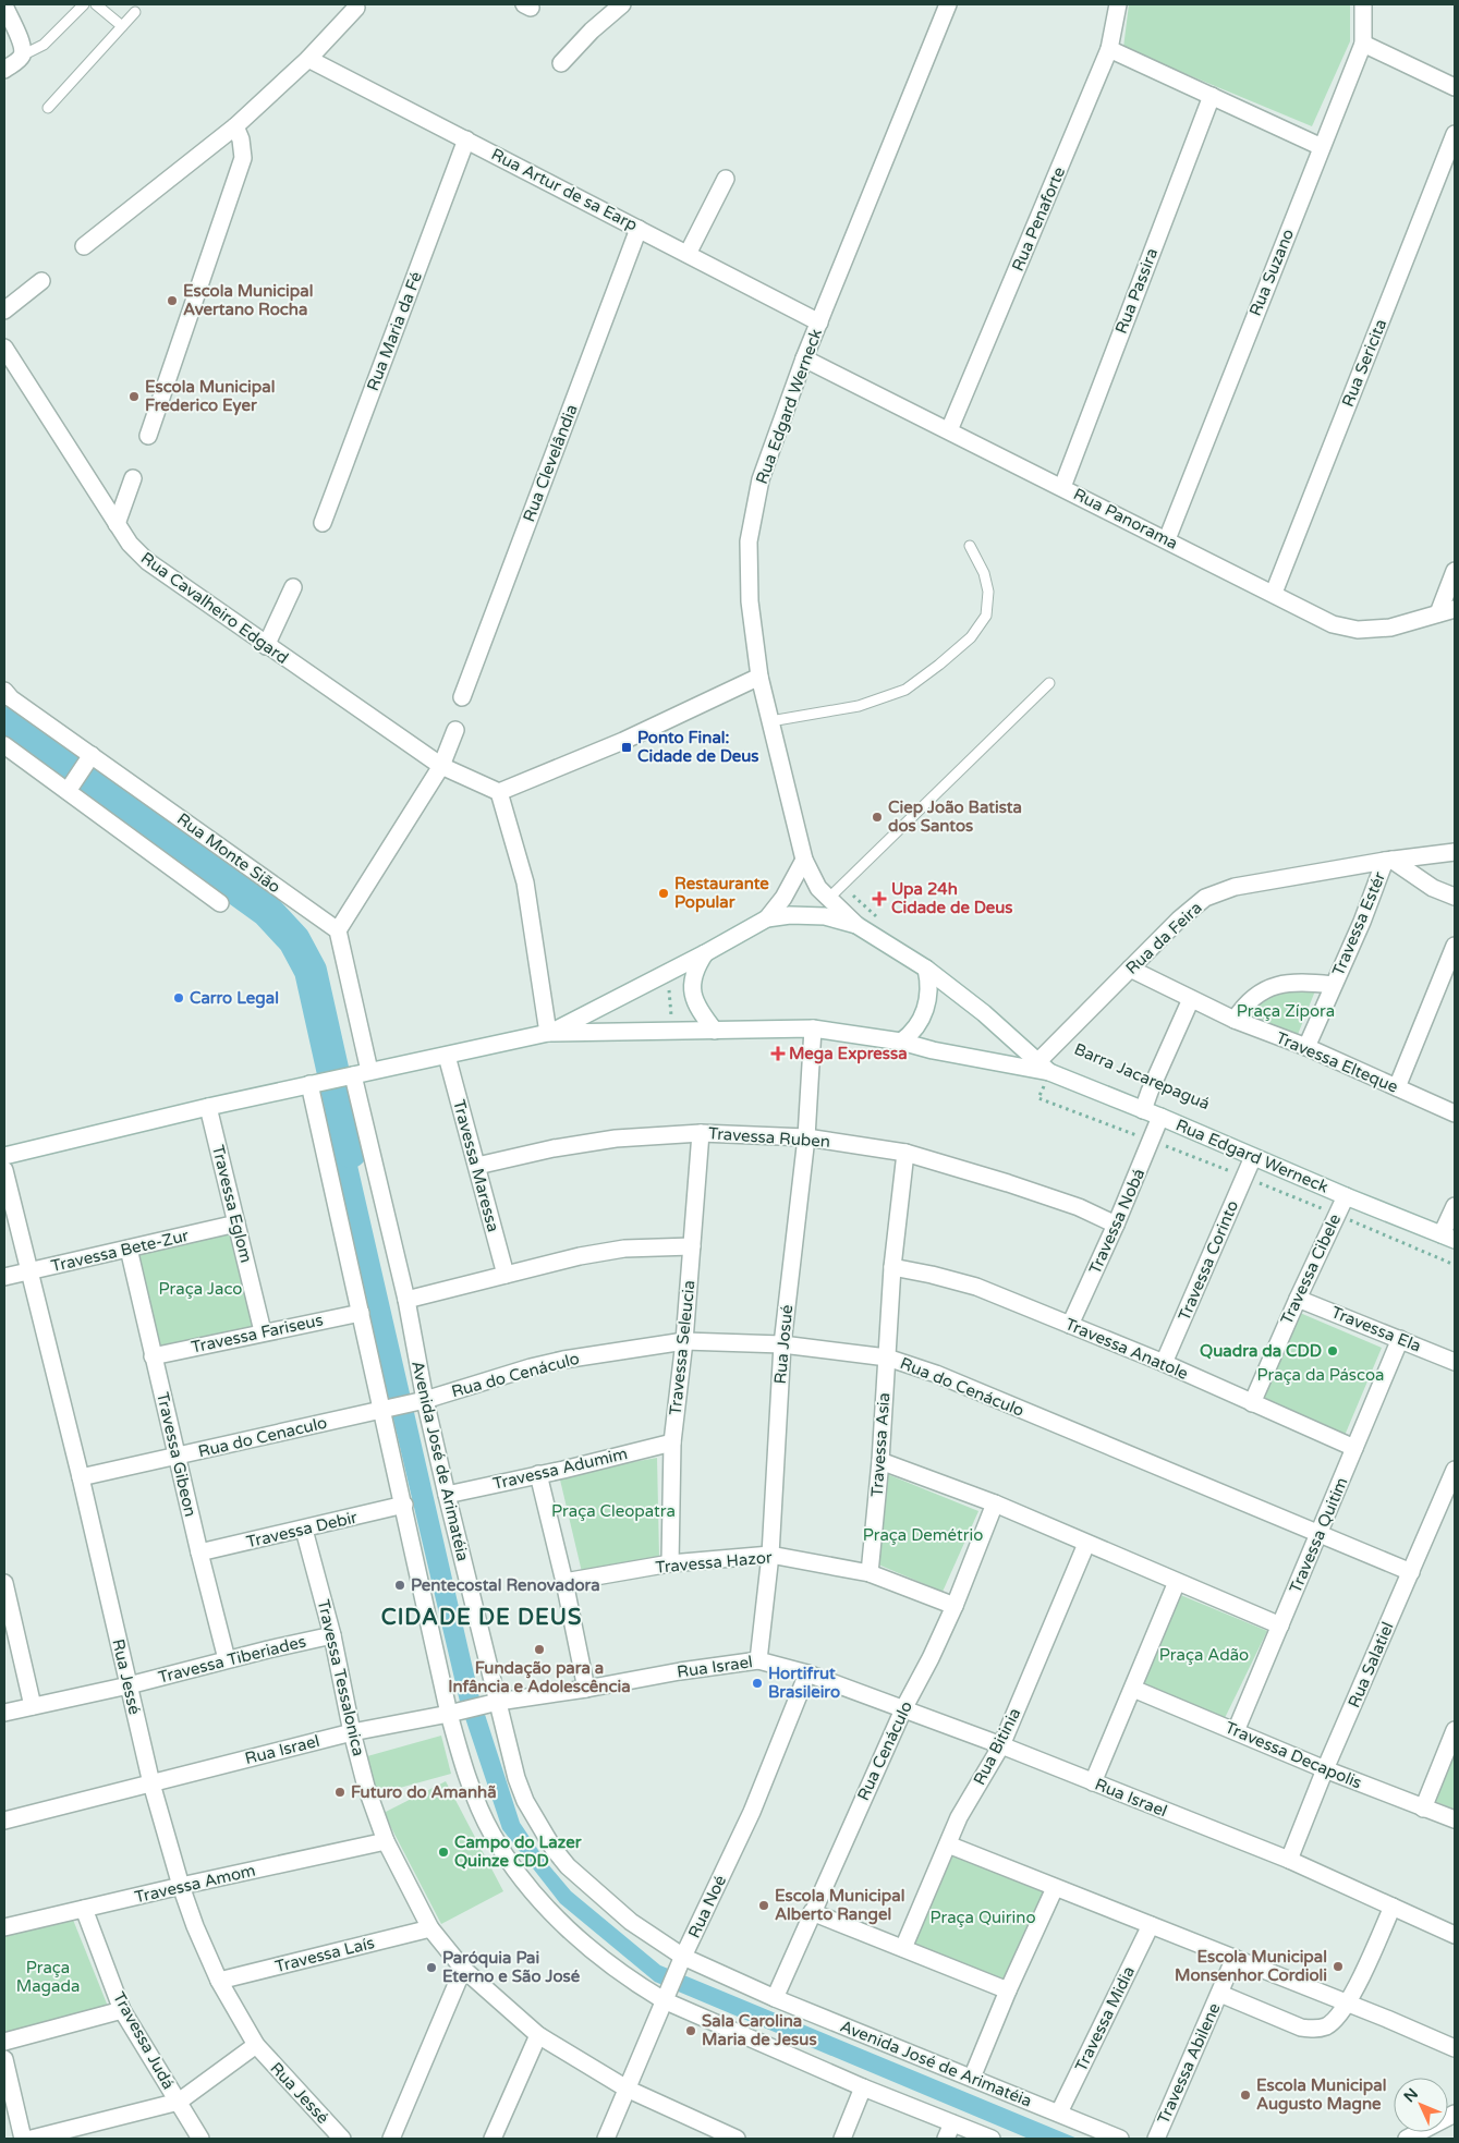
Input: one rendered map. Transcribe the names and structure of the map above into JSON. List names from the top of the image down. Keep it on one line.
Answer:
{"streets":{"street":["Rua Artur de sa Earp","Rua Penaforte","Rua Suzano","Rua Passira","Rua Maria da Fé","Rua Sericita","Rua Edgard Werneck","Rua Clevelândia","Rua Panorama","Rua Cavalheiro Edgard","Rua Monte Sião","Travessa Estér","Rua da Feira","Travessa Elteque","Travessa Ruben","Travessa Maressa","Travessa Eglom","Travessa Nobá","Travessa Bete-Zur","Travessa Corinto","Travessa Cibele","Travessa Ela","Travessa Fariseus","Rua Josué","Travessa Seleucia","Travessa Anatole","Rua do Cenáculo","Rua do Cenaculo","Travessa Asia","Travessa Gibeon","Avenida José de Arimatéia","Travessa Adumim","Travessa Debir","Travessa Quitim","Travessa Hazor","Travessa Tiberiades","Rua Salatiel","Rua Israel","Rua Jessé","Travessa Tessalonica","Rua Bitinia","Rua Cenáculo","Travessa Decapolis","Travessa Amom","Rua Noé","Travessa Laís","Travessa Midia","Travessa Judá","Travessa Abilene"]},"crossings":[["Rua Artur de sa Earp","Rua Maria da Fé"],["Rua Artur de sa Earp","Rua Edgard Werneck"],["Rua Artur de sa Earp","Rua Clevelândia"],["Rua Penaforte","Rua Panorama"],["Rua Suzano","Rua Panorama"],["Rua Passira","Rua Panorama"],["Rua Sericita","Rua Panorama"],["Rua Edgard Werneck","Rua Panorama"],["Rua Edgard Werneck","Rua da Feira"],["Rua Edgard Werneck","Travessa Nobá"],["Rua Edgard Werneck","Travessa Corinto"],["Rua Edgard Werneck","Travessa Cibele"],["Travessa Estér","Rua da Feira"],["Travessa Estér","Travessa Elteque"],["Rua da Feira","Travessa Elteque"],["Travessa Ruben","Travessa Maressa"],["Travessa Ruben","Travessa Nobá"],["Travessa Ruben","Rua Josué"],["Travessa Ruben","Travessa Seleucia"],["Travessa Ruben","Travessa Asia"],["Travessa Eglom","Travessa Bete-Zur"],["Travessa Eglom","Travessa Fariseus"],["Travessa Nobá","Travessa Anatole"],["Travessa Bete-Zur","Travessa Gibeon"],["Travessa Bete-Zur","Rua Jessé"],["Travessa Corinto","Travessa Anatole"],["Travessa Cibele","Travessa Ela"],["Travessa Cibele","Travessa Anatole"],["Travessa Ela","Travessa Quitim"],["Travessa Fariseus","Travessa Gibeon"],["Rua Josué","Rua do Cenáculo"],["Rua Josué","Travessa Hazor"],["Rua Josué","Rua Israel"],["Travessa Seleucia","Rua do Cenáculo"],["Travessa Seleucia","Travessa Adumim"],["Travessa Seleucia","Travessa Hazor"],["Travessa Anatole","Travessa Asia"],["Travessa Anatole","Travessa Quitim"],["Rua do Cenáculo","Rua do Cenaculo"],["Rua do Cenáculo","Travessa Asia"],["Rua do Cenáculo","Avenida José de Arimatéia"],["Rua do Cenáculo","Travessa Quitim"],["Rua do Cenáculo","Rua Salatiel"],["Rua do Cenaculo","Travessa Gibeon"],["Rua do Cenaculo","Rua Jessé"],["Travessa Asia","Travessa Hazor"],["Travessa Gibeon","Travessa Debir"],["Travessa Gibeon","Travessa Tiberiades"],["Avenida José de Arimatéia","Travessa Adumim"],["Avenida José de Arimatéia","Rua Israel"],["Avenida José de Arimatéia","Rua Cenáculo"],["Avenida José de Arimatéia","Rua Noé"],["Avenida José de Arimatéia","Travessa Midia"],["Travessa Debir","Travessa Tessalonica"],["Travessa Quitim","Travessa Decapolis"],["Travessa Hazor","Rua Cenáculo"],["Travessa Tiberiades","Rua Jessé"],["Travessa Tiberiades","Travessa Tessalonica"],["Rua Salatiel","Rua Israel"],["Rua Salatiel","Travessa Decapolis"],["Rua Israel","Rua Jessé"],["Rua Israel","Travessa Tessalonica"],["Rua Israel","Rua Bitinia"],["Rua Israel","Rua Cenáculo"],["Rua Israel","Rua Noé"],["Rua Jessé","Travessa Amom"],["Rua Jessé","Travessa Laís"],["Travessa Tessalonica","Travessa Amom"],["Travessa Tessalonica","Rua Noé"],["Travessa Tessalonica","Travessa Laís"],["Travessa Amom","Travessa Judá"]],"districts":["CIDADE DE DEUS"],"parks":["Praça Zípora","Praça Jaco","Praça da Páscoa","Praça Cleopatra","Praça Demétrio","Praça Adão","Praça Quirino","Praça Magada"],"places":{"other":["Escola Municipal Avertano Rocha","Escola Municipal Frederico Eyer","Ciep João Batista dos Santos","Restaurante Popular","Carro Legal","Quadra da CDD","Pentecostal Renovadora","Fundação para a Infância e Adolescência","Hortifrut Brasileiro","Futuro do Amanhã","Campo do Lazer Quinze CDD","Escola Municipal Alberto Rangel","Escola Municipal Monsenhor Cordioli","Paróquia Pai Eterno e São José","Sala Carolina Maria de Jesus","Escola Municipal Augusto Magne"],"transit":["Ponto Final: Cidade de Deus"],"health":["Upa 24h Cidade de Deus","Mega Expressa"]},"north":"top left"}
